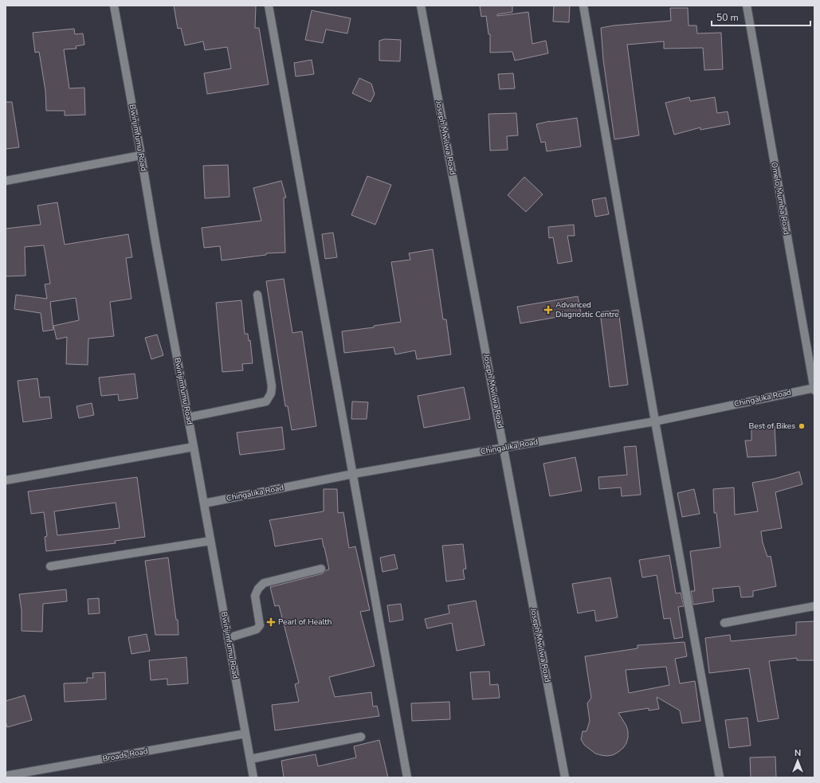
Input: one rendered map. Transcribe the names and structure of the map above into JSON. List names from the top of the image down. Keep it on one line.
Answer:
{"streets":{"street":["Bwinjimfumu Road","Joseph Mwilwa Road","Omelo Mumba Road","Chingalika Road","Broads Road"]},"crossings":[["Bwinjimfumu Road","Chingalika Road"],["Bwinjimfumu Road","Broads Road"],["Joseph Mwilwa Road","Chingalika Road"],["Omelo Mumba Road","Chingalika Road"]],"places":{"health":["Advanced Diagnostic Centre","Pearl of Health"],"other":["Best of Bikes"]},"scale_bar":"50 m","north":"top"}
